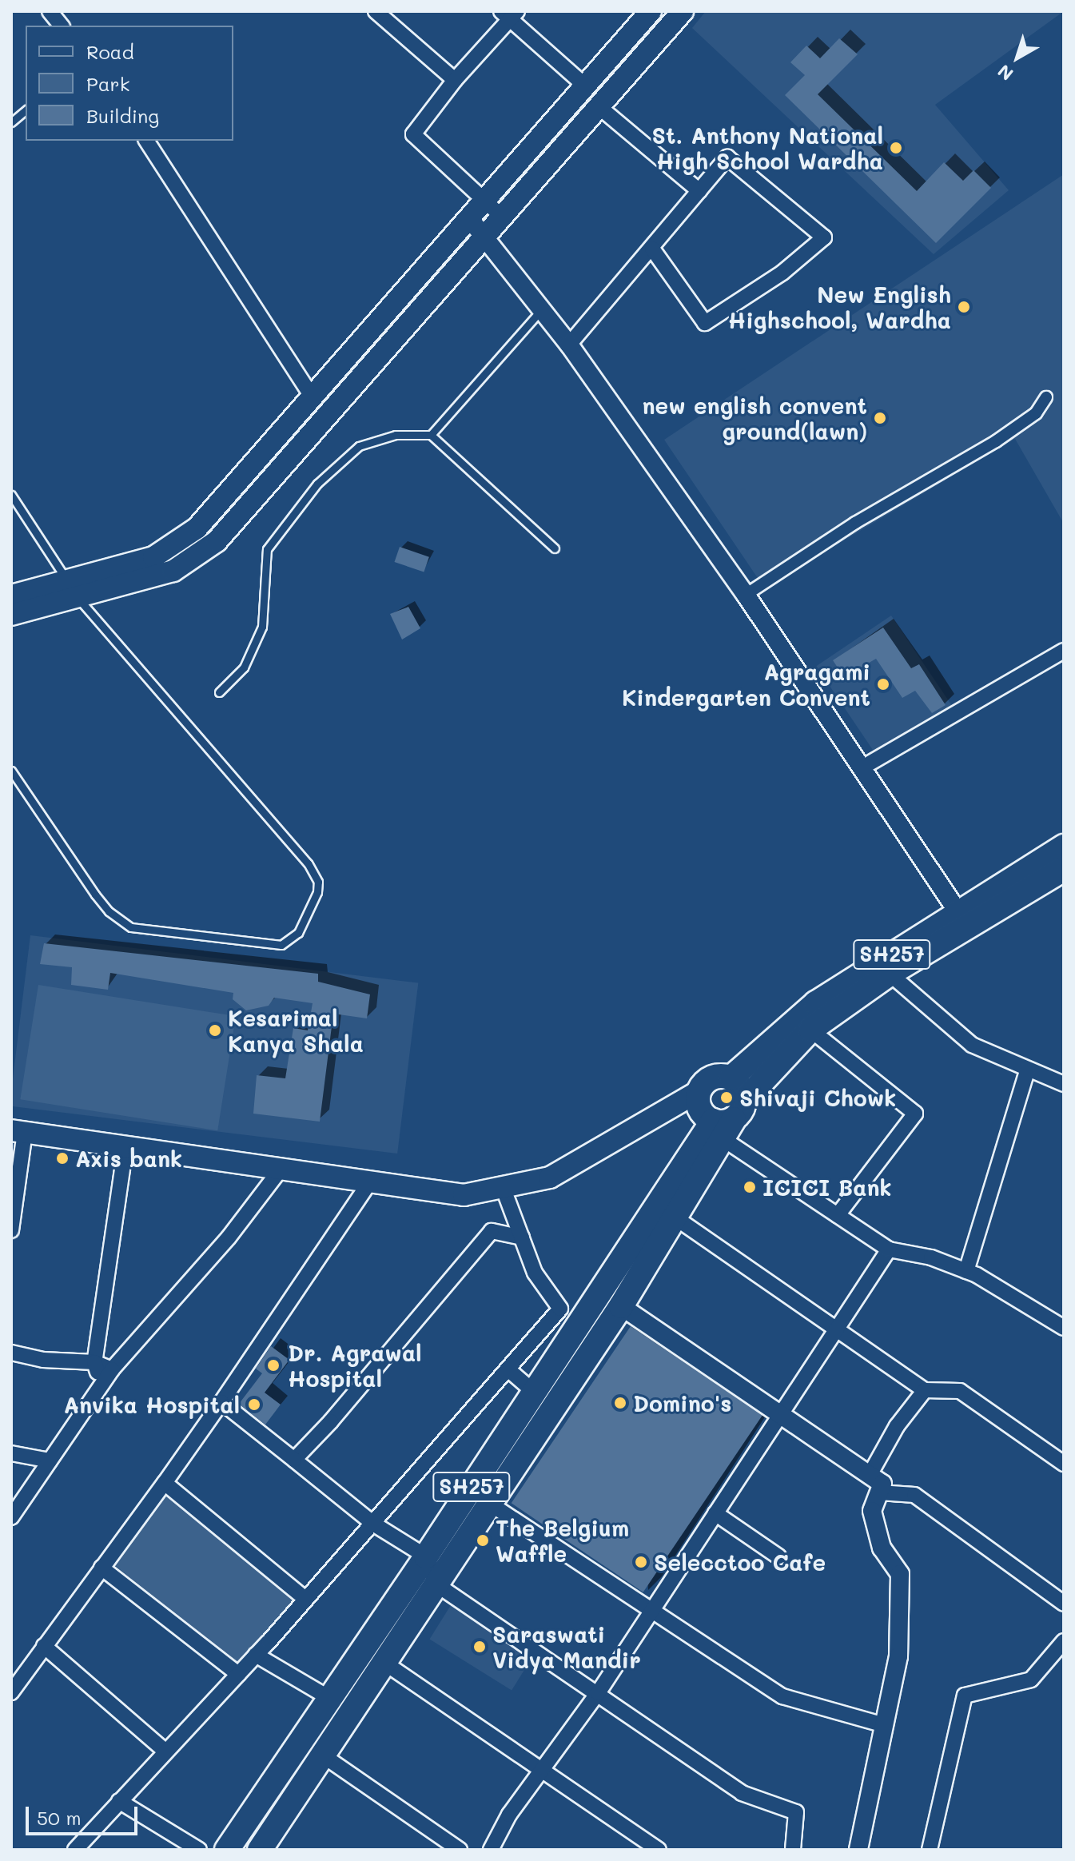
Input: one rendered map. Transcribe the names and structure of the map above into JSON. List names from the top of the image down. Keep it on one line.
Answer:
{"streets":{"main road":["SH257"]},"places":["St. Anthony National High School Wardha","New English Highschool, Wardha","new english convent ground(lawn)","Agragami Kindergarten Convent","Kesarimal Kanya Shala","Shivaji Chowk","Axis bank","ICICI Bank","Dr. Agrawal Hospital","Domino's","Anvika Hospital","The Belgium Waffle","Selecctoo Cafe","Saraswati Vidya Mandir"],"legend":["Road","Park","Building"],"scale_bar":"50 m","north":"bottom left"}
